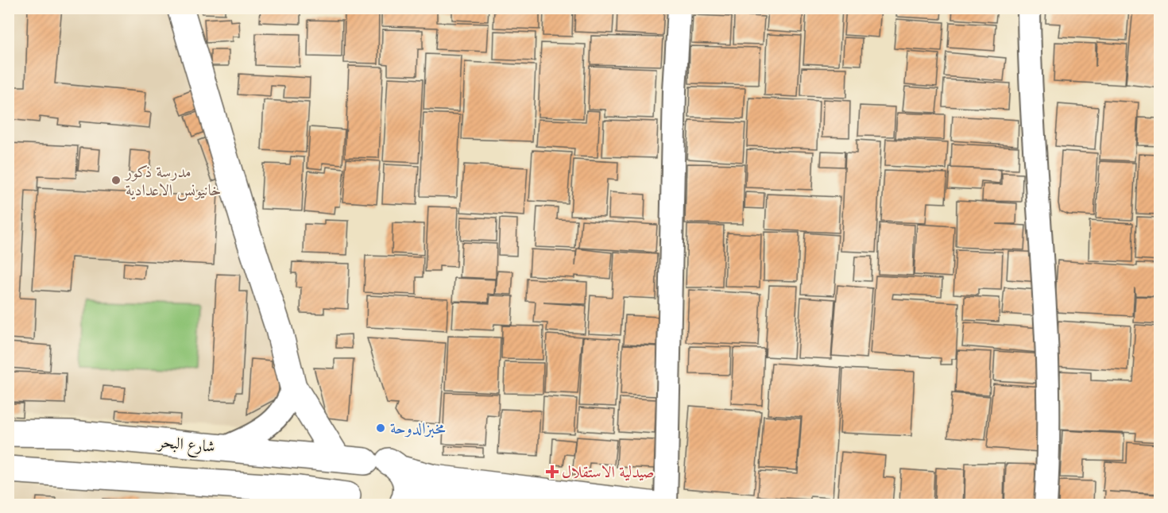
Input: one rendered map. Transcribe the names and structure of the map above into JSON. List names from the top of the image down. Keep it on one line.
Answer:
{"streets":{"main road":["شارع البحر"]},"places":{"other":["مدرسة ذكور خانيونس الاعدادية","مخبزالدوحة"],"health":["صيدلية الاستقلال"]}}
